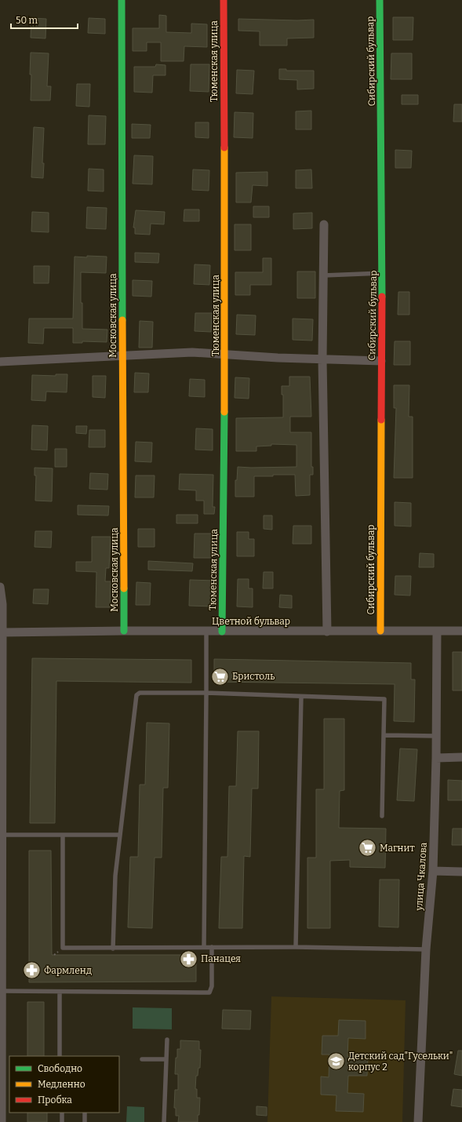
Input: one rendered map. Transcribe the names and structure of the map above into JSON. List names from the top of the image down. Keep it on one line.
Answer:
{"streets":{"street":["Тюменская улица","Сибирский бульвар","Московская улица","Цветной бульвар","улица Чкалова"]},"crossings":[["Тюменская улица","Цветной бульвар"],["Сибирский бульвар","Цветной бульвар"],["Московская улица","Цветной бульвар"],["Цветной бульвар","улица Чкалова"]],"places":{"supermarket":["Бристоль","Магнит"],"pharmacy":["Панацея","Фармленд"],"school or university":["Детский сад\"Гусельки\" корпус 2"]},"legend":["Свободно","Медленно","Пробка"],"scale_bar":"50 m"}
